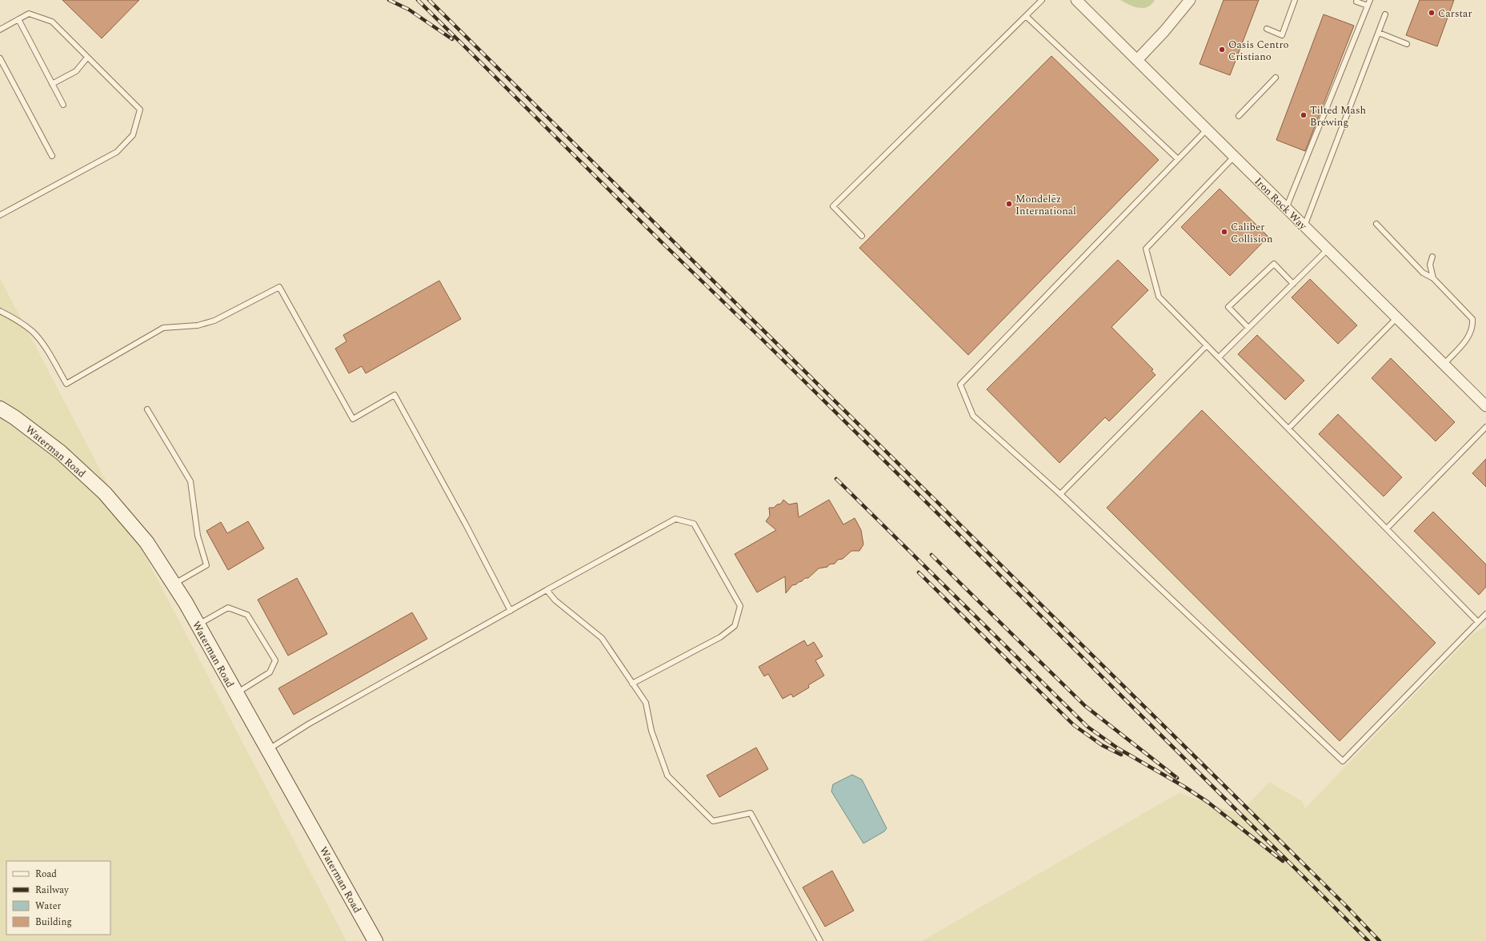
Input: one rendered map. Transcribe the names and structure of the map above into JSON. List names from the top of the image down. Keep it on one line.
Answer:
{"streets":{"main road":["Waterman Road"],"street":["Iron Rock Way"]},"places":["Carstar","Oasis Centro Cristiano","Tilted Mash Brewing","Mondelēz International","Caliber Collision"],"legend":["Road","Railway","Water","Building"]}
